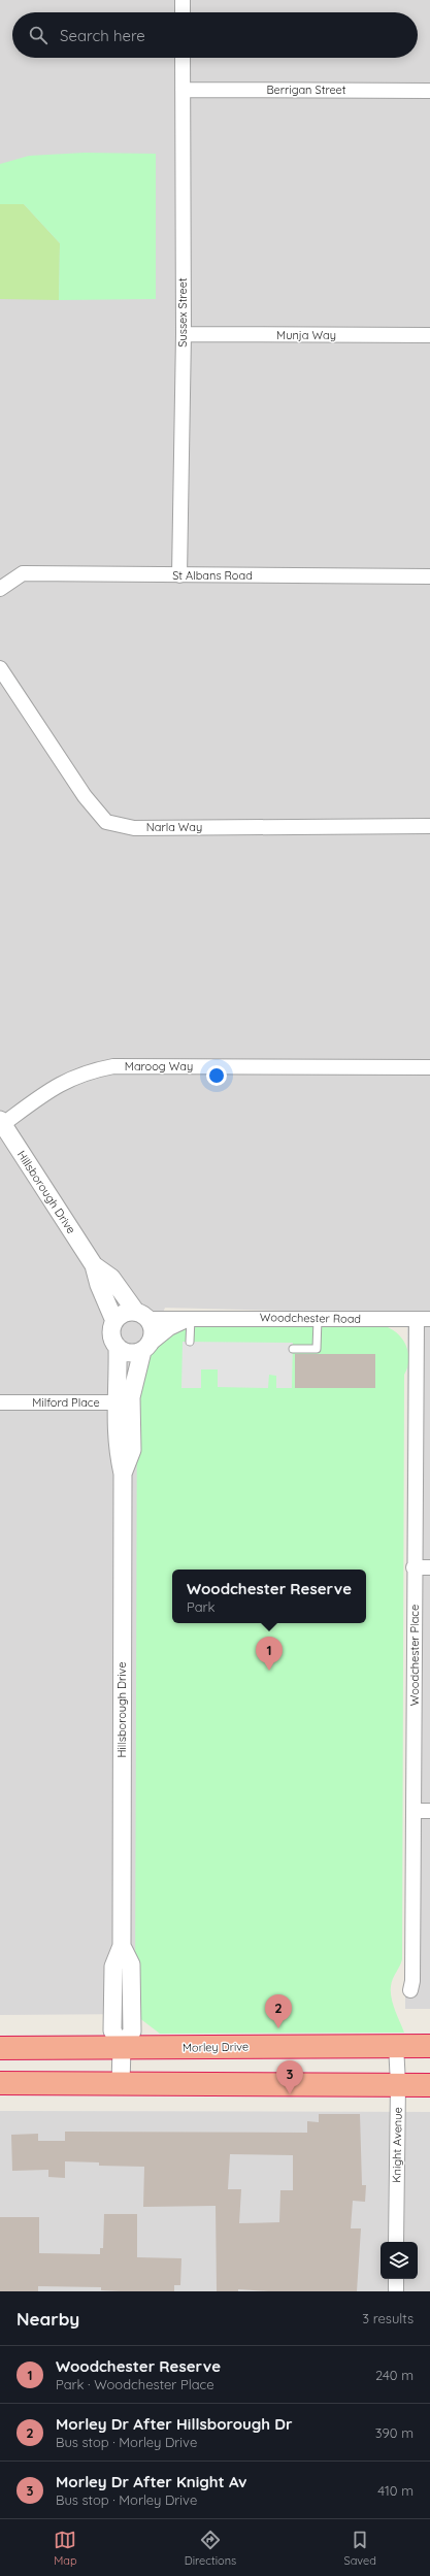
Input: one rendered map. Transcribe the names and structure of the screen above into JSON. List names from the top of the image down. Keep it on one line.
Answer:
{"streets":{"highway":["Morley Drive"],"street":["Berrigan Street","Sussex Street","Munja Way","St Albans Road","Narla Way","Maroog Way","Hillsborough Drive","Woodchester Road","Milford Place","Woodchester Place","Knight Avenue"]},"crossings":[["Berrigan Street","Sussex Street"],["Sussex Street","Munja Way"],["Sussex Street","St Albans Road"],["Maroog Way","Hillsborough Drive"],["Hillsborough Drive","Woodchester Road"],["Hillsborough Drive","Milford Place"],["Hillsborough Drive","Morley Drive"],["Woodchester Road","Woodchester Place"],["Morley Drive","Knight Avenue"]],"page":{"search":"Search here","popup":["Woodchester Reserve","Park"],"pins":["1","2","3"],"heading":["Nearby","3 results"],"list":[{"mark":"1","name":"Woodchester Reserve","note":"Park · Woodchester Place","value":"240 m"},{"mark":"2","name":"Morley Dr After Hillsborough Dr","note":"Bus stop · Morley Drive","value":"390 m"},{"mark":"3","name":"Morley Dr After Knight Av","note":"Bus stop · Morley Drive","value":"410 m"}],"nav":["Map","Directions","Saved"]}}
